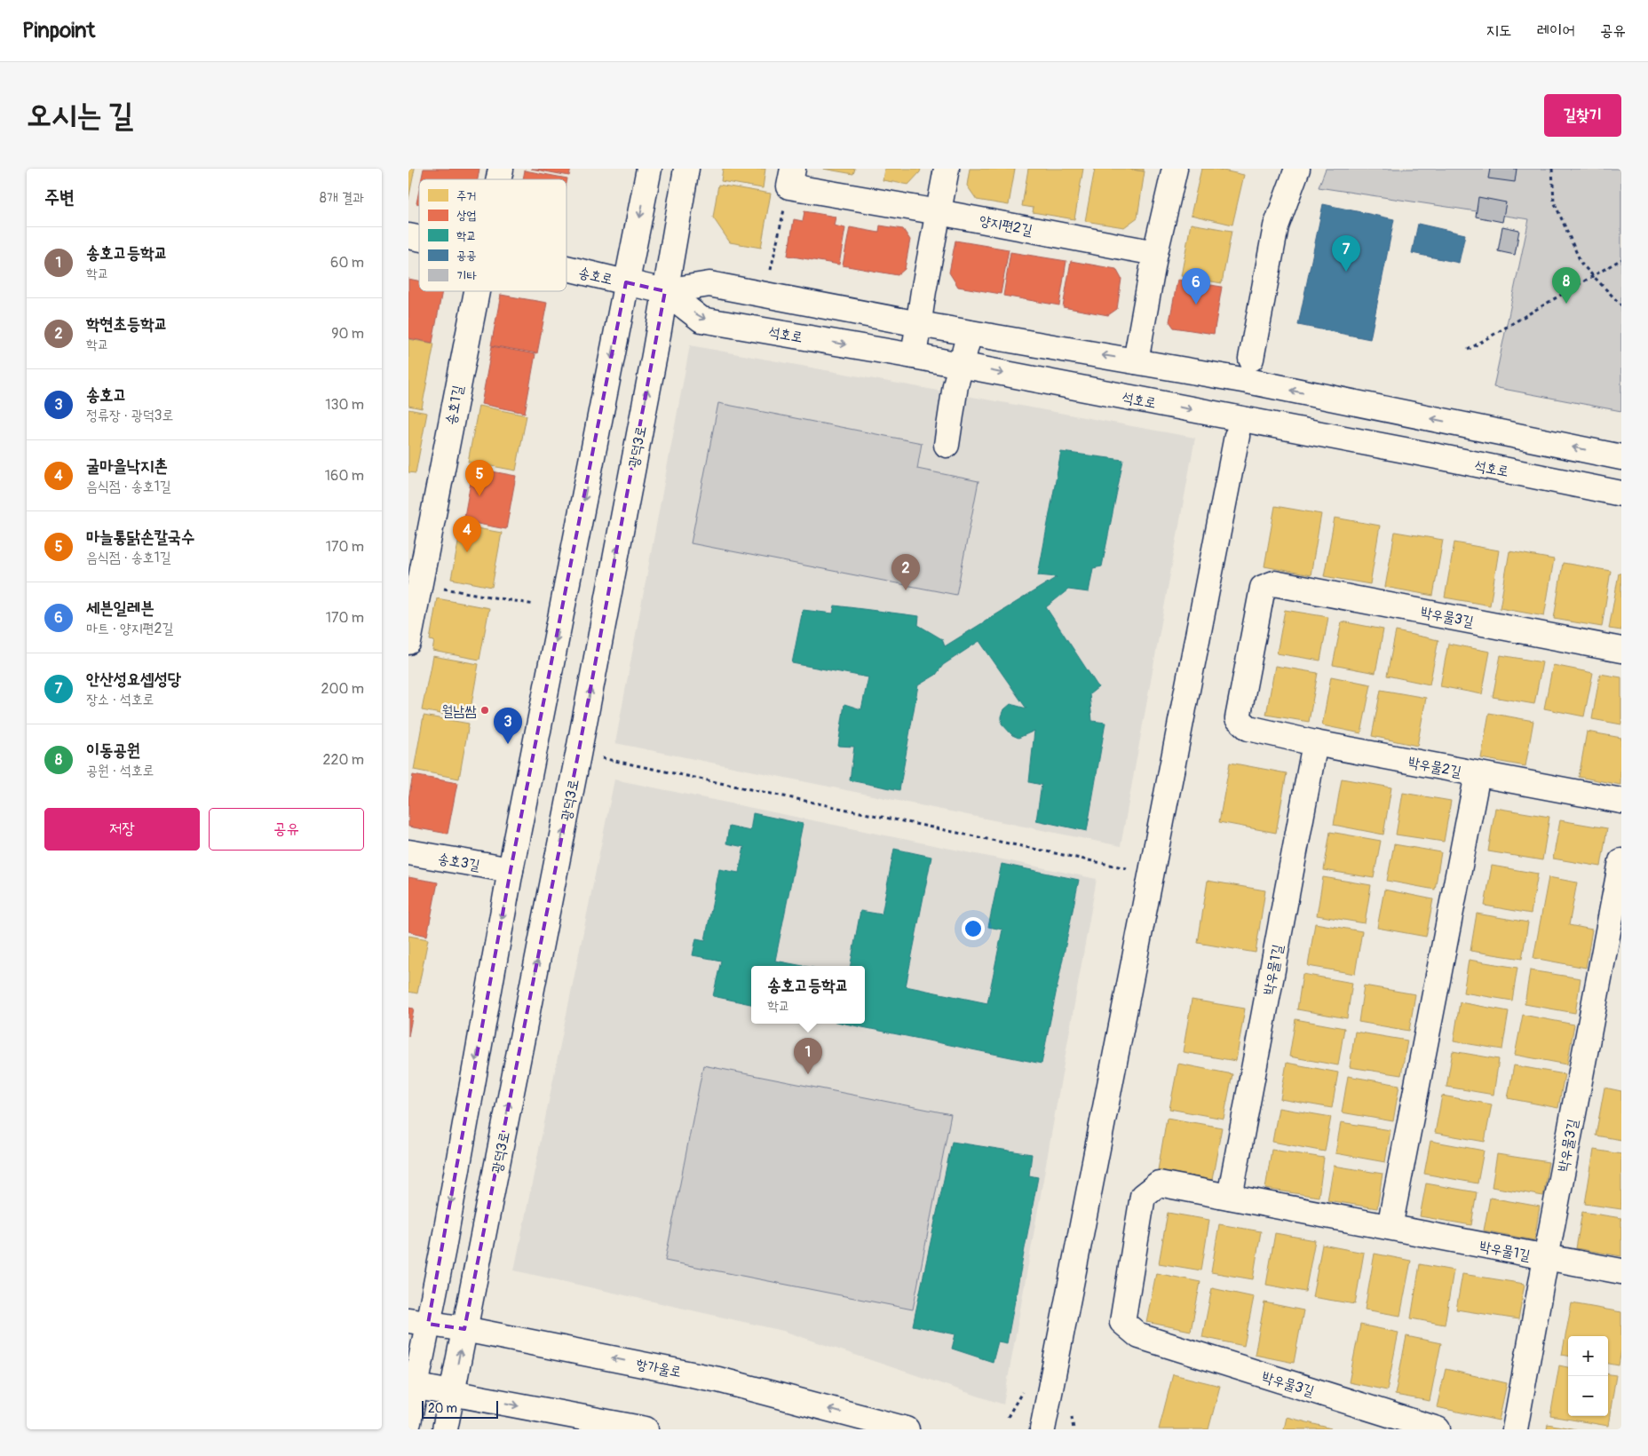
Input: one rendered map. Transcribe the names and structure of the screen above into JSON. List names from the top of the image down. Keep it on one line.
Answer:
{"streets":{"street":["양지편2길","송호로","석호로","송호1길","광덕3로","박우물3길","박우물2길","송호3길","박우물1길","항가울로"]},"crossings":[["송호로","석호로"],["석호로","광덕3로"],["광덕3로","항가울로"],["박우물3길","박우물2길"],["박우물3길","박우물1길"],["박우물2길","박우물1길"]],"places":["월남쌈"],"legend":["주거","상업","학교","공공","기타"],"scale_bar":"20 m","page":{"header":"Pinpoint","nav":["지도","레이어","공유"],"buttons":["길찾기",["저장","공유"]],"title":"오시는 길","heading":["주변","8개 결과"],"list":[{"mark":"1","name":"송호고등학교","note":"학교","value":"60 m"},{"mark":"2","name":"학현초등학교","note":"학교","value":"90 m"},{"mark":"3","name":"송호고","note":"정류장 · 광덕3로","value":"130 m"},{"mark":"4","name":"굴마을낙지촌","note":"음식점 · 송호1길","value":"160 m"},{"mark":"5","name":"마늘통닭손칼국수","note":"음식점 · 송호1길","value":"170 m"},{"mark":"6","name":"세븐일레븐","note":"마트 · 양지편2길","value":"170 m"},{"mark":"7","name":"안산성요셉성당","note":"장소 · 석호로","value":"200 m"},{"mark":"8","name":"이동공원","note":"공원 · 석호로","value":"220 m"}],"pins":["7","8","6","5","4","2","3","1"],"popup":["송호고등학교","학교"],"map_buttons":["+","−"],"scale":"20 m"}}
